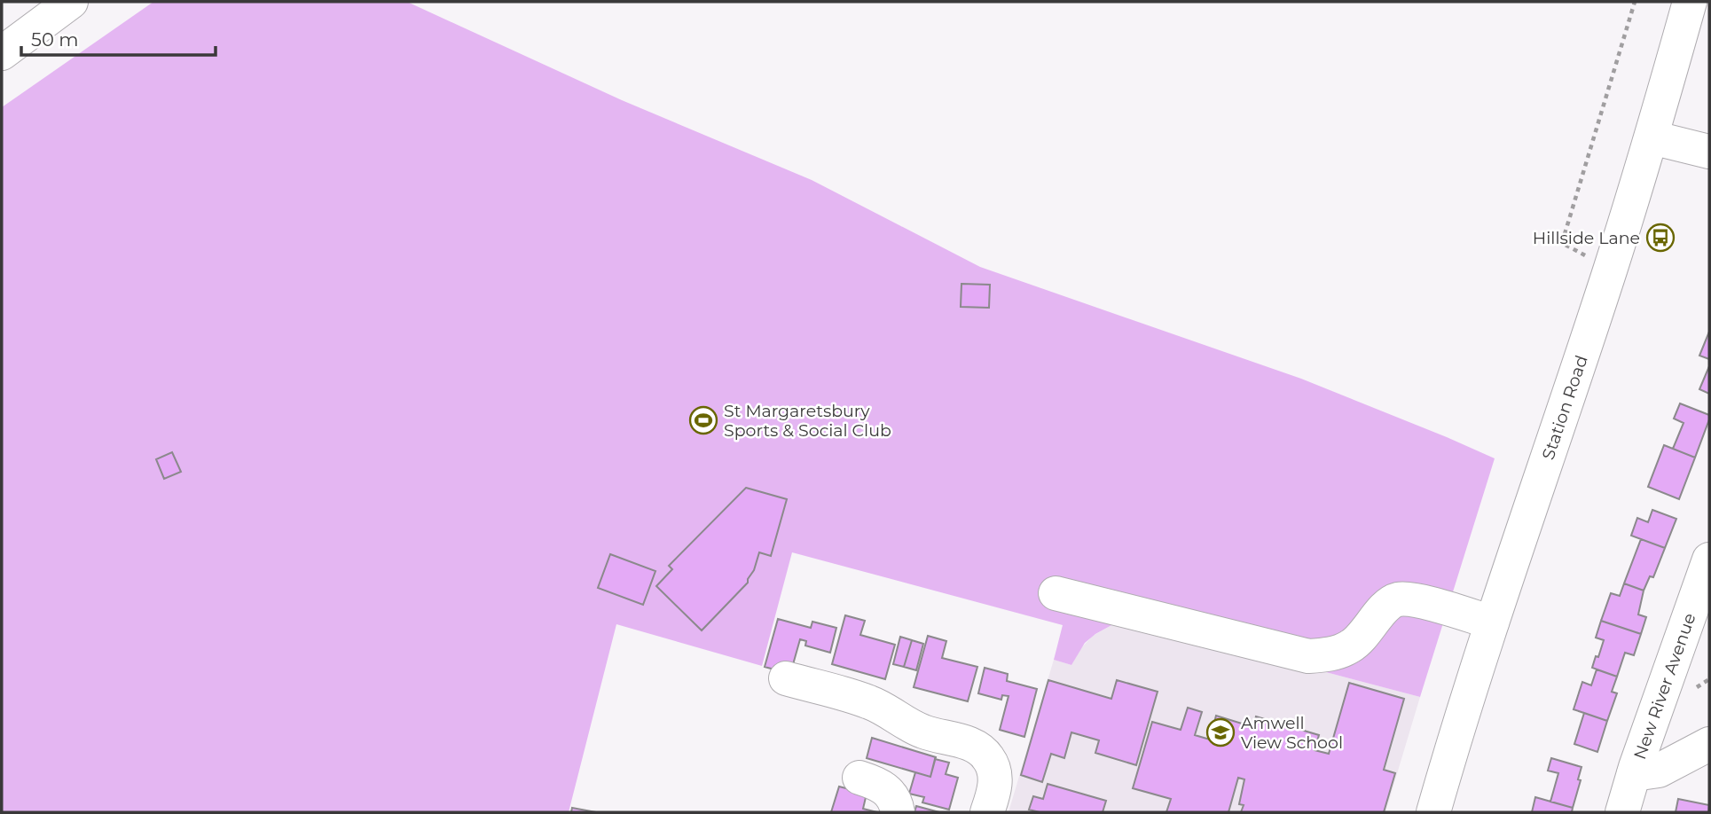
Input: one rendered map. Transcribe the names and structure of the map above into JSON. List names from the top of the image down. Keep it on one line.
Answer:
{"streets":{"main road":["Station Road","New River Avenue"]},"places":{"bus stop":["Hillside Lane"],"sports":["St Margaretsbury Sports & Social Club"],"school or university":["Amwell View School"]},"scale_bar":"50 m"}
